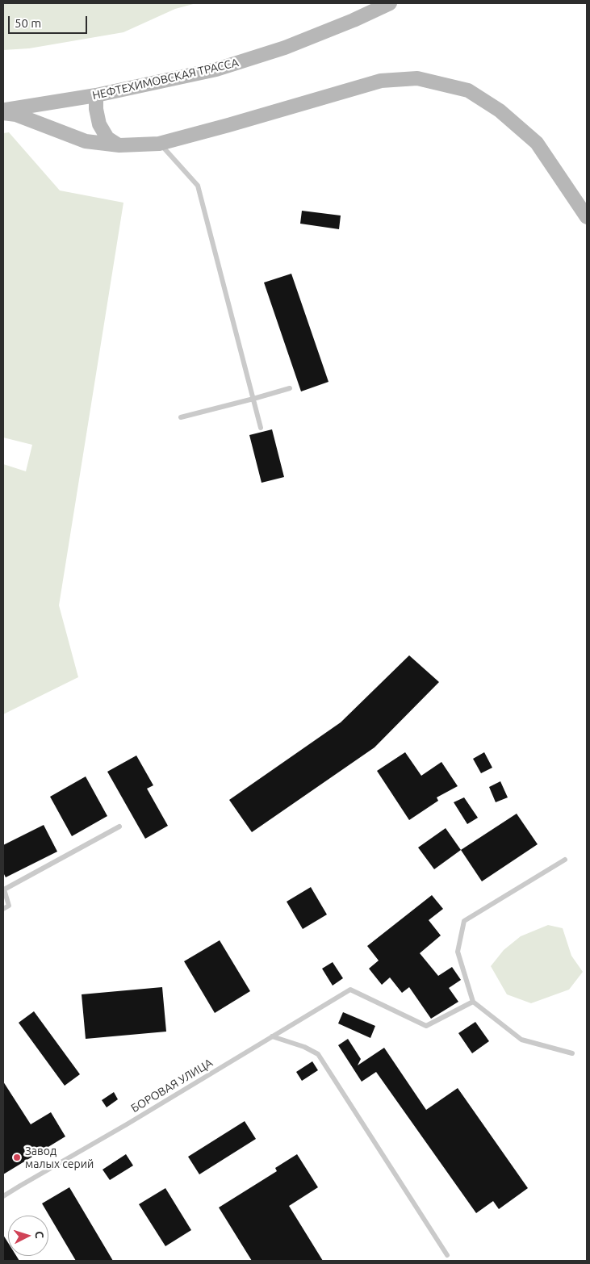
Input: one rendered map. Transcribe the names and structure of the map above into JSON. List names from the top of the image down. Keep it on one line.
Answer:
{"streets":{"street":["НЕФТЕХИМОВСКАЯ ТРАССА"],"lane":["БОРОВАЯ УЛИЦА"]},"places":["Завод малых серий"],"scale_bar":"50 m","north":"right"}
